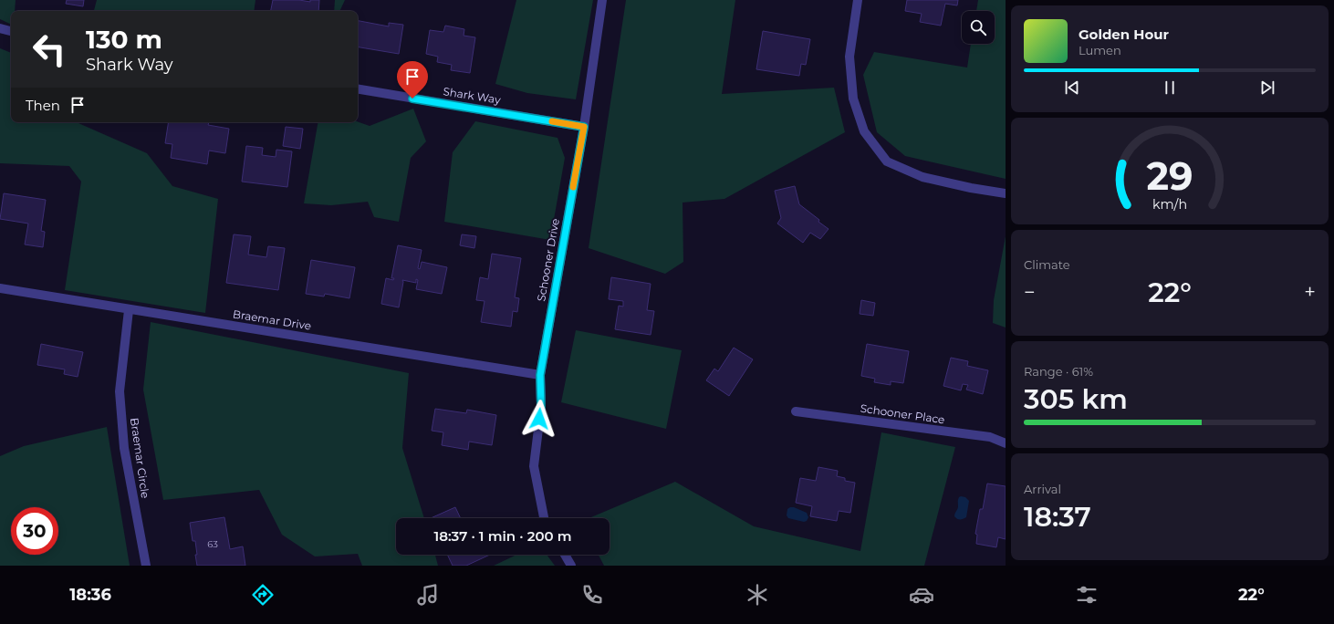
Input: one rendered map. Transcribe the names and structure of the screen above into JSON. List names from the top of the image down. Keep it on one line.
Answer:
{"streets":{"street":["Shark Way","Schooner Drive","Braemar Drive","Schooner Place","Braemar Circle"]},"crossings":[["Shark Way","Schooner Drive"],["Schooner Drive","Braemar Drive"],["Braemar Drive","Braemar Circle"]],"house_numbers":["63"],"page":{"turn":["130 m","Shark Way"],"song":["Golden Hour","Lumen"],"then":"Then","tile":["Climate",["Range · 61%","305 km"],["Arrival","18:37"]],"heat":["−","22°","+"],"limit":"30","trip":"18:37 · 1 min · 200 m","tabs":["18:36","22°"],"gauge":["29","km/h"]}}
